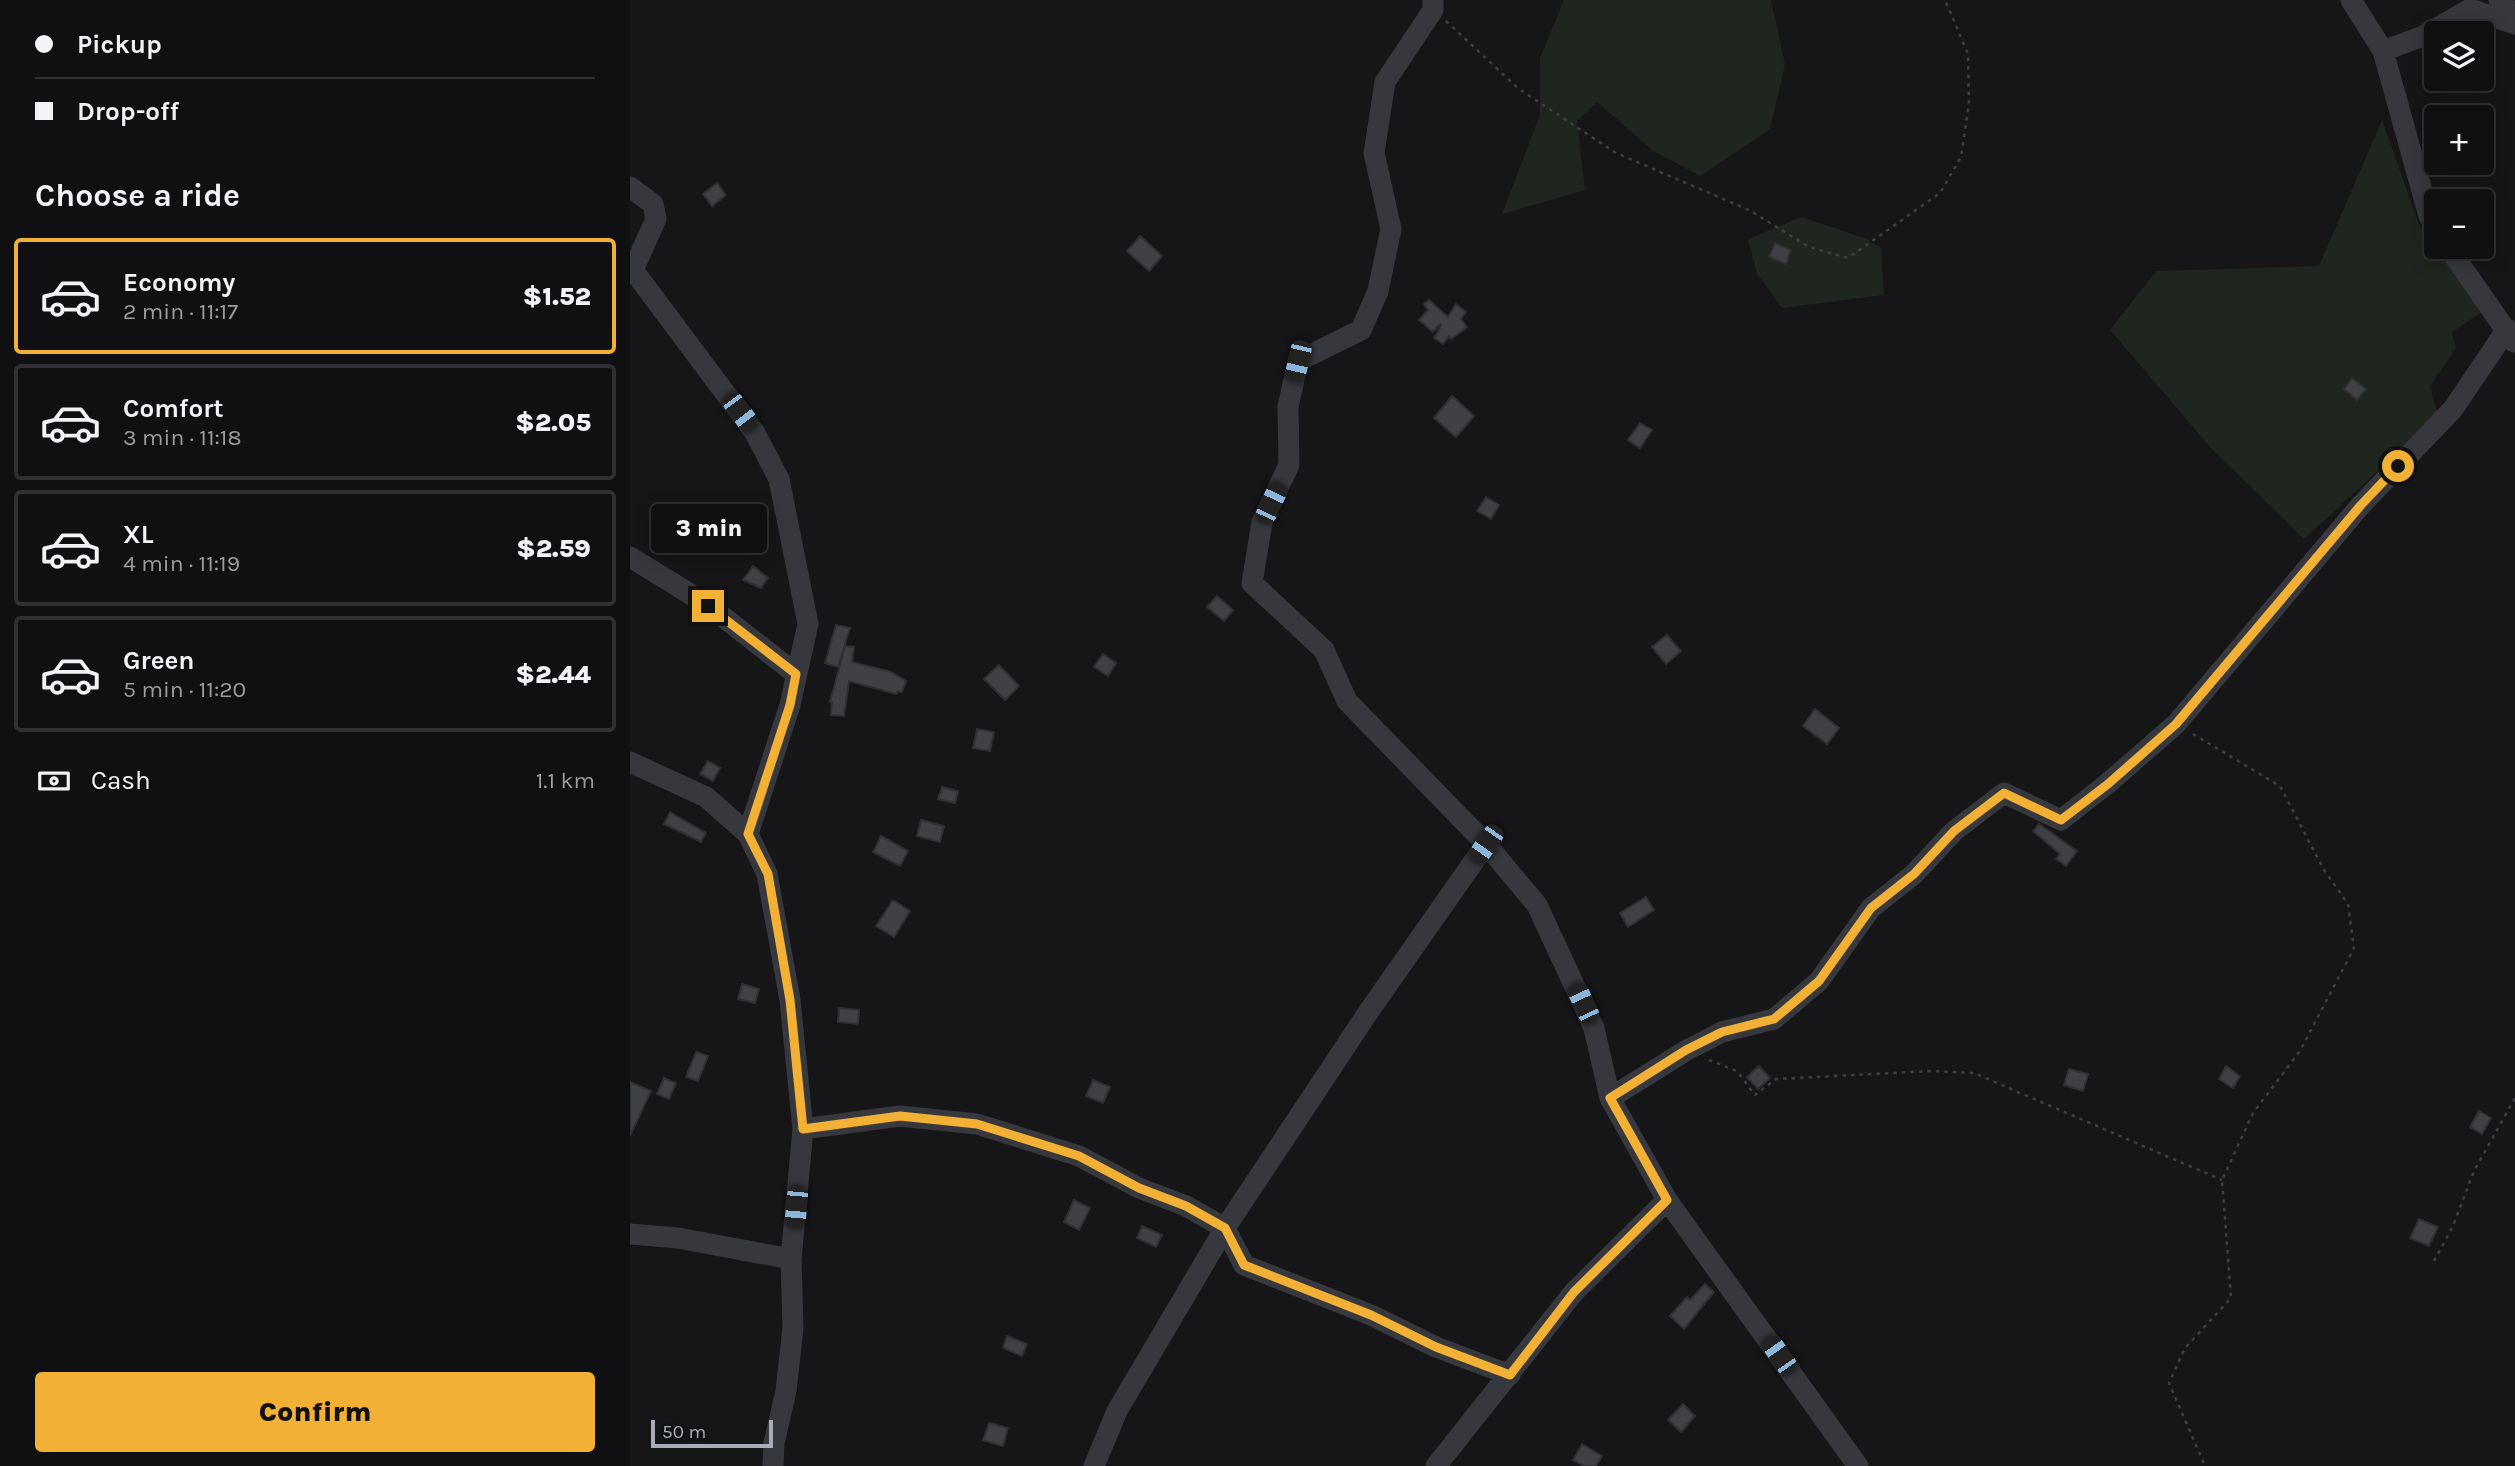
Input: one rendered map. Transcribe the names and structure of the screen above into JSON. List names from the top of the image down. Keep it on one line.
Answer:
{"scale_bar":"50 m","page":{"banner":["Pickup","Drop-off"],"map_buttons":["+","−"],"heading":"Choose a ride","list":[{"name":"Economy","note":"2 min · 11:17","value":"$1.52"},{"name":"Comfort","note":"3 min · 11:18","value":"$2.05"},{"name":"XL","note":"4 min · 11:19","value":"$2.59"},{"name":"Green","note":"5 min · 11:20","value":"$2.44"}],"bubble":"3 min","pay":["Cash","1.1 km"],"buttons":"Confirm","scale":"50 m"}}
